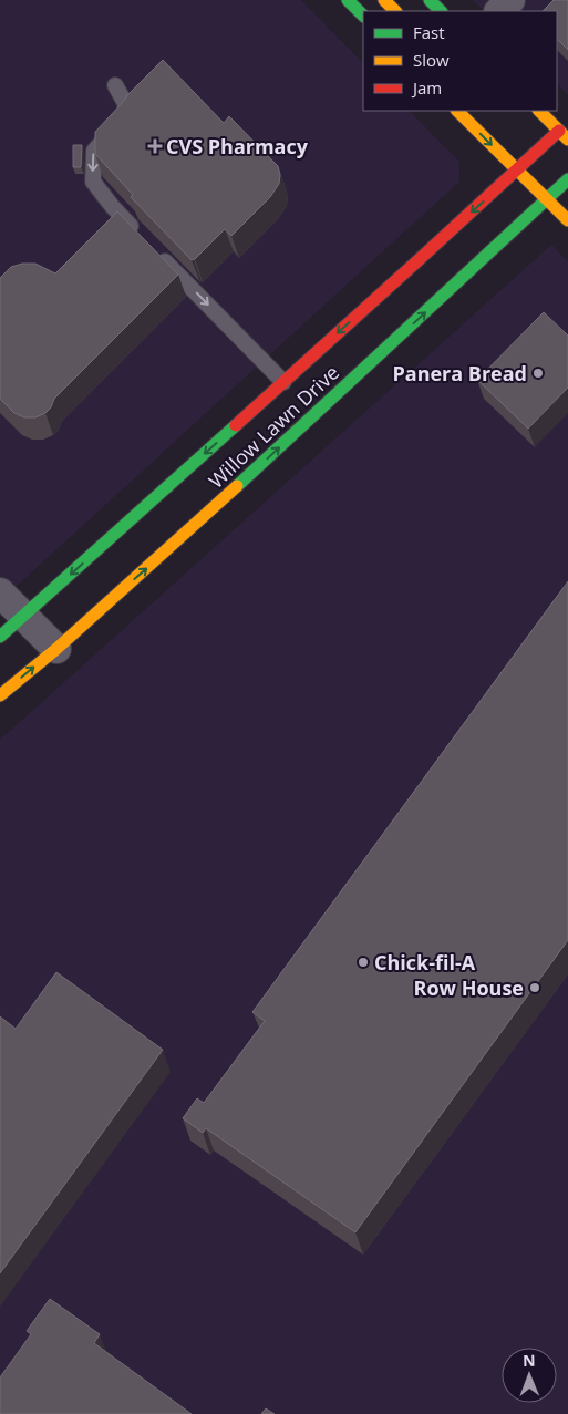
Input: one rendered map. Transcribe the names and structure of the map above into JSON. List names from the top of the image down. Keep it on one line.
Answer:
{"streets":{"main road":["Willow Lawn Drive"]},"places":{"health":["CVS Pharmacy"],"other":["Panera Bread","Chick-fil-A","Row House"]},"legend":["Fast","Slow","Jam"],"north":"top"}
